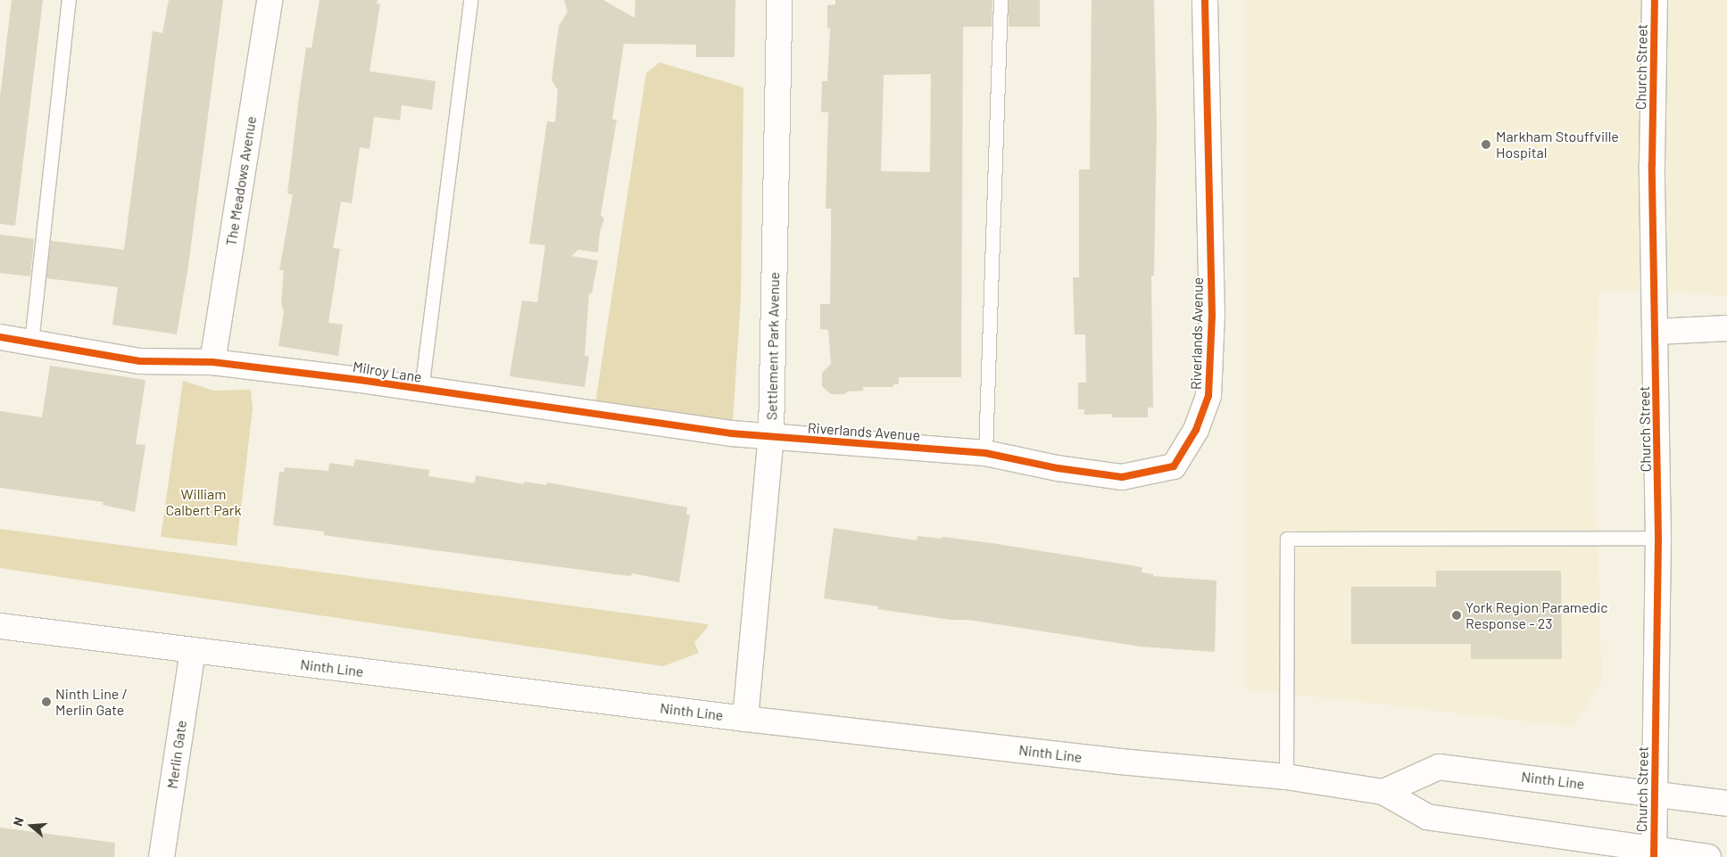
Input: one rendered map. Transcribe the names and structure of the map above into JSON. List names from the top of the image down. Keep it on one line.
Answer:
{"streets":{"street":["Church Street","The Meadows Avenue","Riverlands Avenue","Settlement Park Avenue","Milroy Lane","Ninth Line","Merlin Gate"]},"crossings":[["Church Street","Ninth Line"],["The Meadows Avenue","Milroy Lane"],["Riverlands Avenue","Settlement Park Avenue"],["Riverlands Avenue","Milroy Lane"],["Settlement Park Avenue","Milroy Lane"],["Settlement Park Avenue","Ninth Line"],["Ninth Line","Merlin Gate"]],"parks":["William Calbert Park"],"places":["Markham Stouffville Hospital","York Region Paramedic Response - 23","Ninth Line / Merlin Gate"],"north":"left"}
